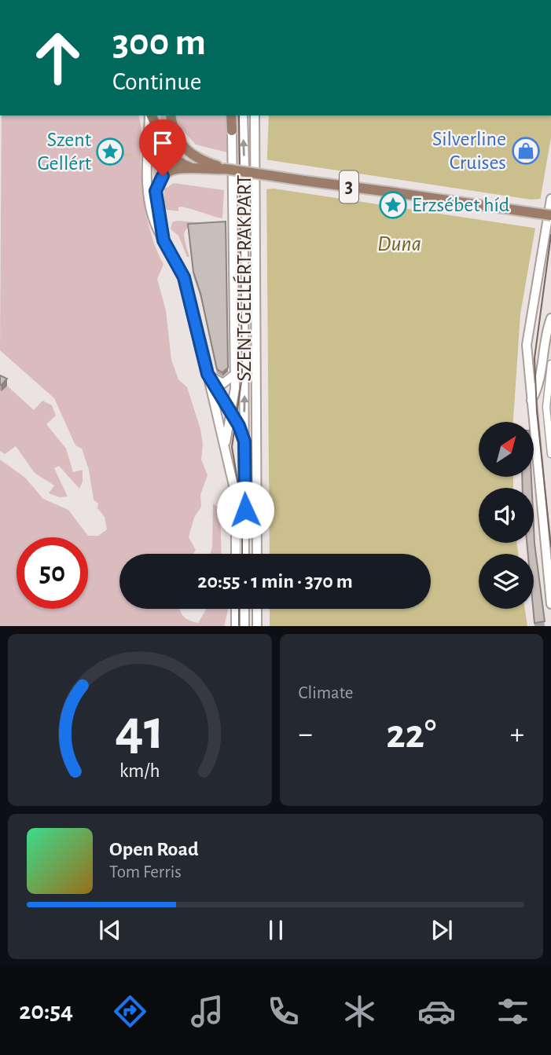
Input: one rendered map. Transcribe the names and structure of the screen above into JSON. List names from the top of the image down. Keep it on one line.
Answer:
{"streets":{"main road":["3","SZENT GELLÉRT RAKPART"]},"water":["Duna"],"places":{"shop":["Silverline Cruises"],"place":["Szent Gellért","Erzsébet híd"]},"north":"top right","page":{"turn":["300 m","Continue"],"limit":"50","trip":"20:55 · 1 min · 370 m","tile":"Climate","heat":["−","22°","+"],"song":["Open Road","Tom Ferris"],"tabs":"20:54","gauge":["41","km/h"]}}
